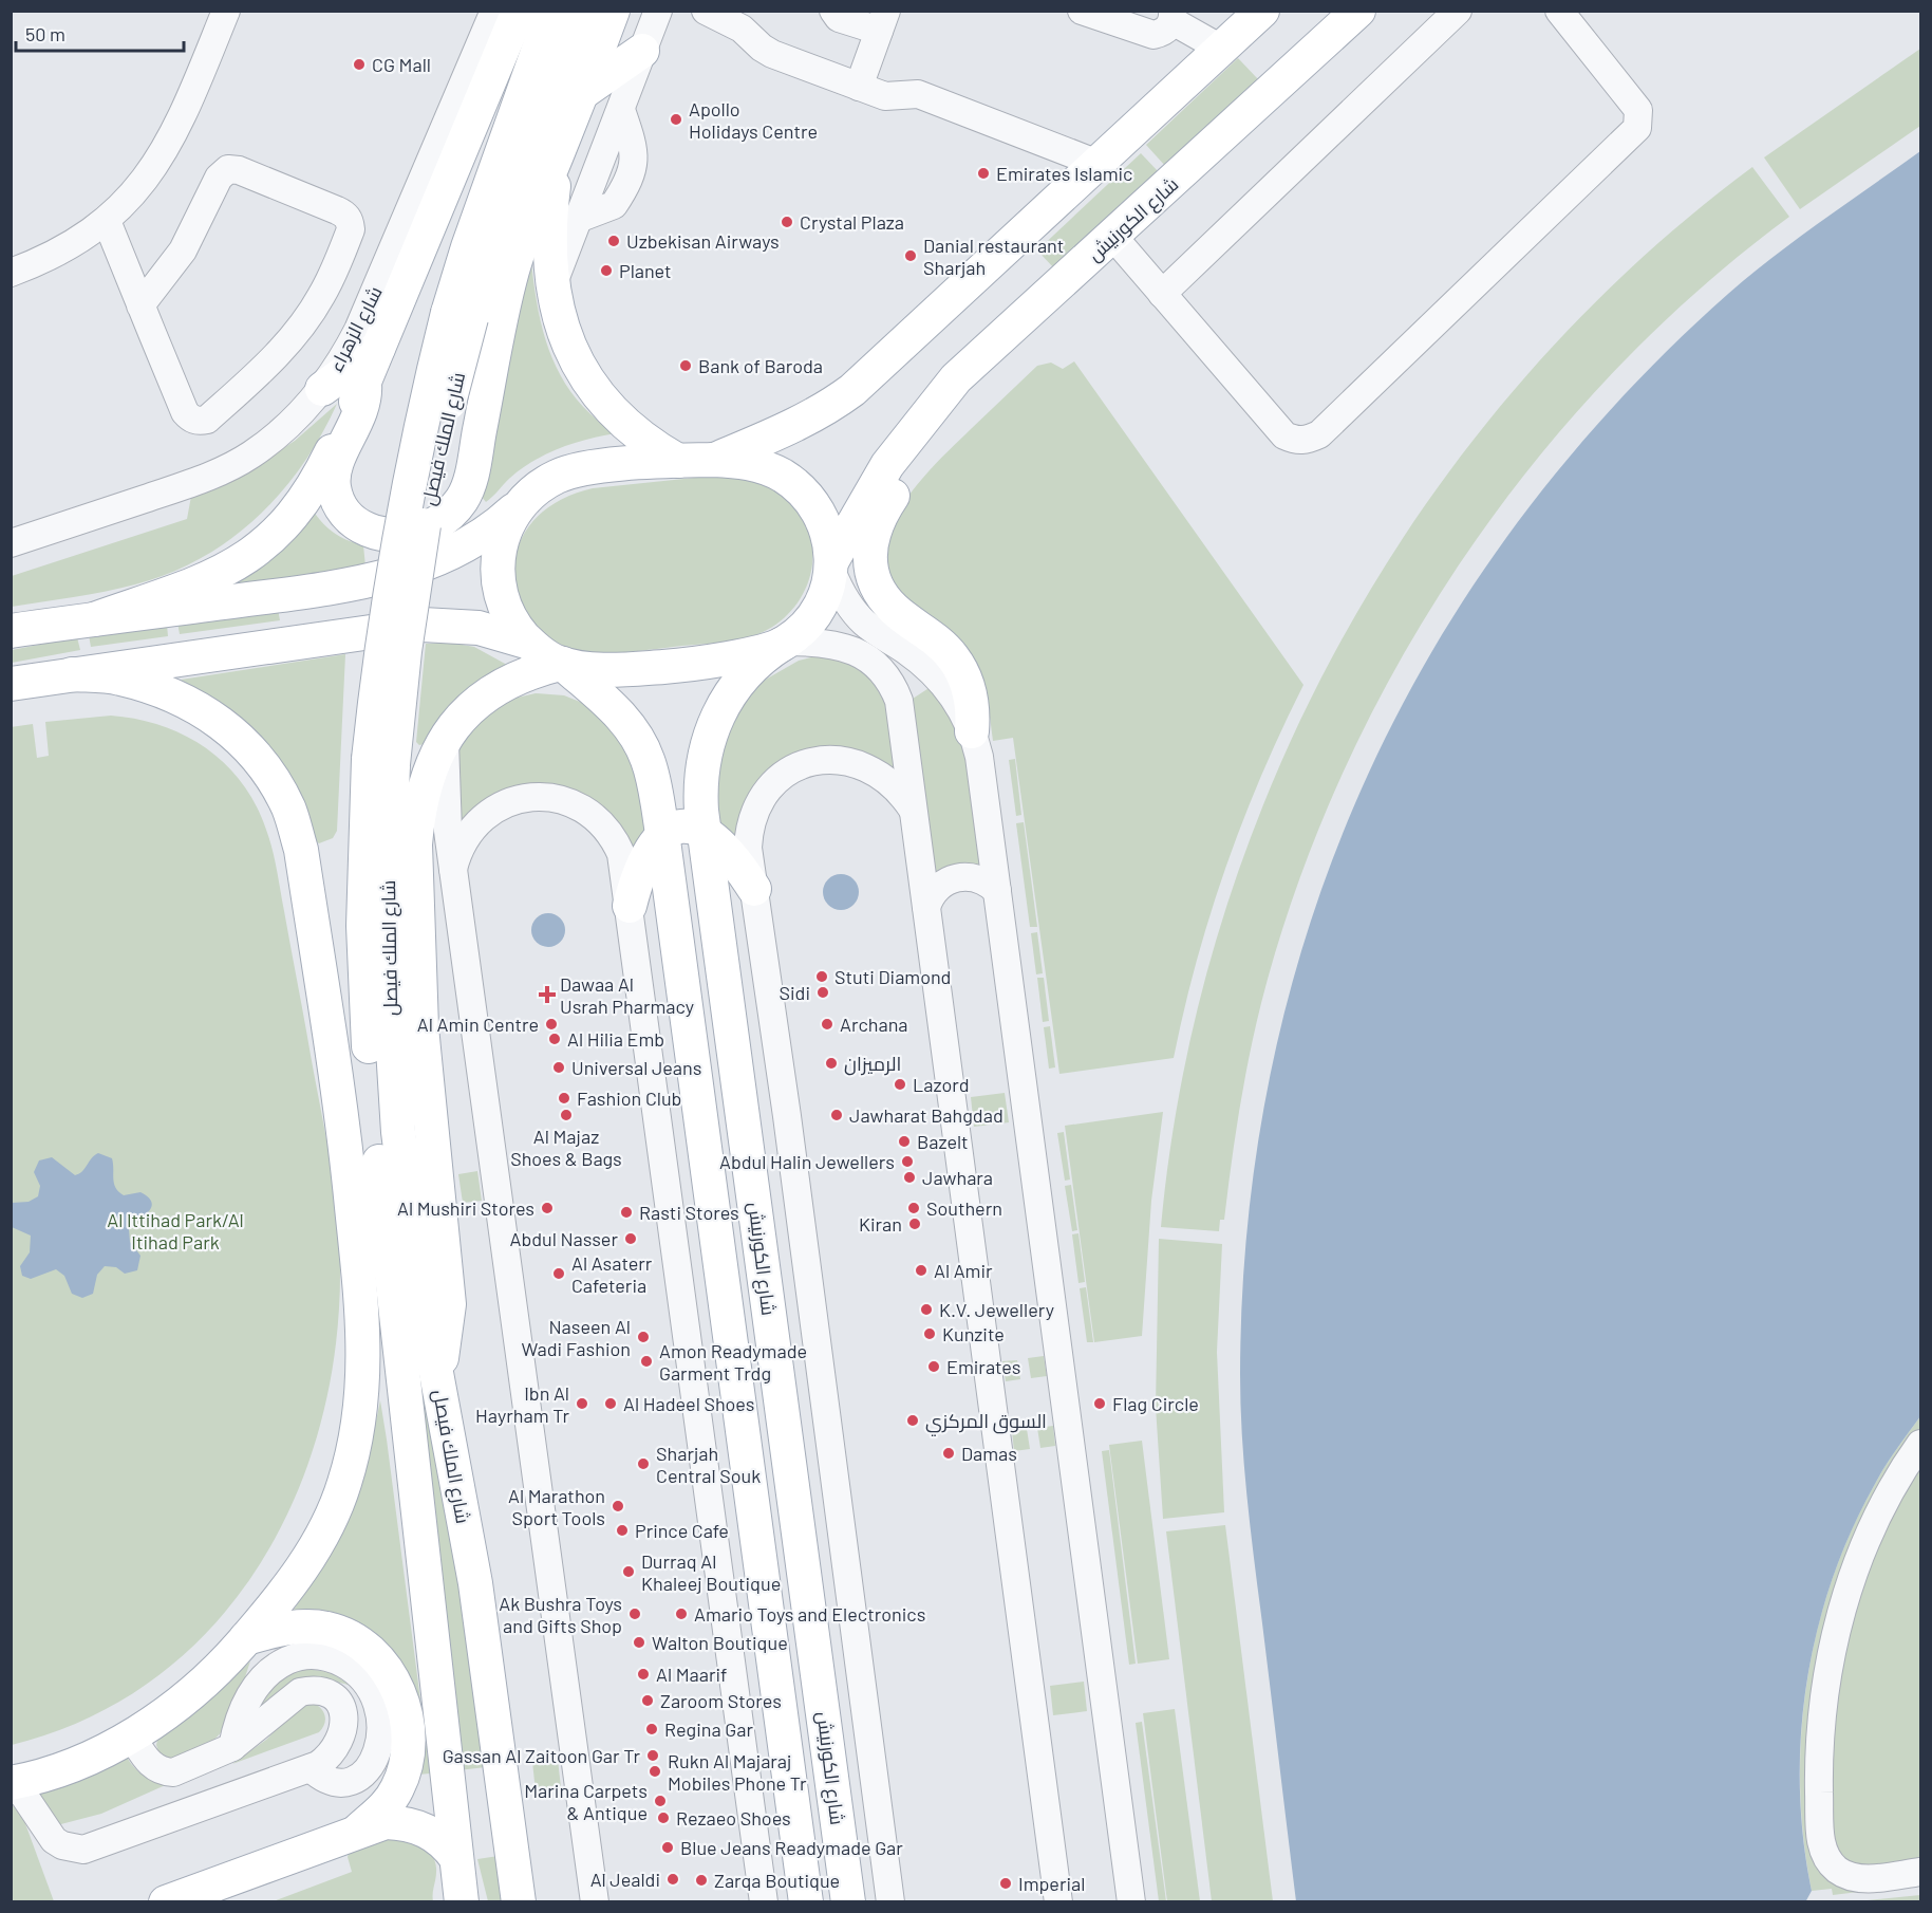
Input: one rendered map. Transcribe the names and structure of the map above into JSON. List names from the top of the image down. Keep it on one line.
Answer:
{"streets":{"main road":["شارع الكورنيش","شارع الملك فيصل"],"street":["شارع الزهراء"]},"parks":["Al Ittihad Park/Al Itihad Park"],"places":{"other":["CG Mall","Apollo Holidays Centre","Emirates Islamic","Crystal Plaza","Uzbekisan Airways","Danial restaurant Sharjah","Planet","Bank of Baroda","Stuti Diamond","Sidi","Al Amin Centre","Archana","Al Hilia Emb","الرميزان","Universal Jeans","Lazord","Fashion Club","Al Majaz Shoes & Bags","Jawharat Bahgdad","Bazelt","Abdul Halin Jewellers","Jawhara","Al Mushiri Stores","Southern","Rasti Stores","Kiran","Abdul Nasser","Al Amir","Al Asaterr Cafeteria","K.V. Jewellery","Kunzite","Naseen Al Wadi Fashion","Amon Readymade Garment Trdg","Emirates","Ibn Al Hayrham Tr","Al Hadeel Shoes","Flag Circle","السوق المركزي","Damas","Sharjah Central Souk","Al Marathon Sport Tools","Prince Cafe","Durraq Al Khaleej Boutique","Ak Bushra Toys and Gifts Shop","Amario Toys and Electronics","Walton Boutique","Al Maarif","Zaroom Stores","Regina Gar","Gassan Al Zaitoon Gar Tr","Rukn Al Majaraj Mobiles Phone Tr","Marina Carpets & Antique","Rezaeo Shoes","Blue Jeans Readymade Gar","Al Jealdi","Zarqa Boutique","Imperial"],"health":["Dawaa Al Usrah Pharmacy"]},"scale_bar":"50 m"}
